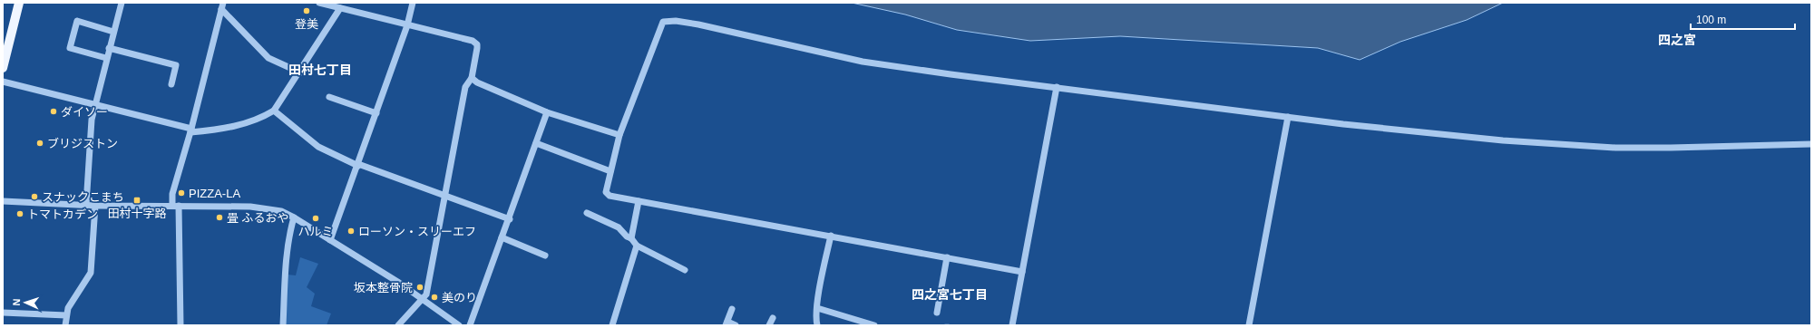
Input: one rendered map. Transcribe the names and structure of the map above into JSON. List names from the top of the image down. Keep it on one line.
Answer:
{"districts":["四之宮","田村七丁目","四之宮七丁目"],"places":{"other":["登美","ダイソー","ブリジストン","PIZZA-LA","スナックこまち","トマトカデン","畳 ふるおや","ハルミ","ローソン・スリーエフ","坂本整骨院","美のり"],"transit":["田村十字路"]},"scale_bar":"100 m","north":"left"}
